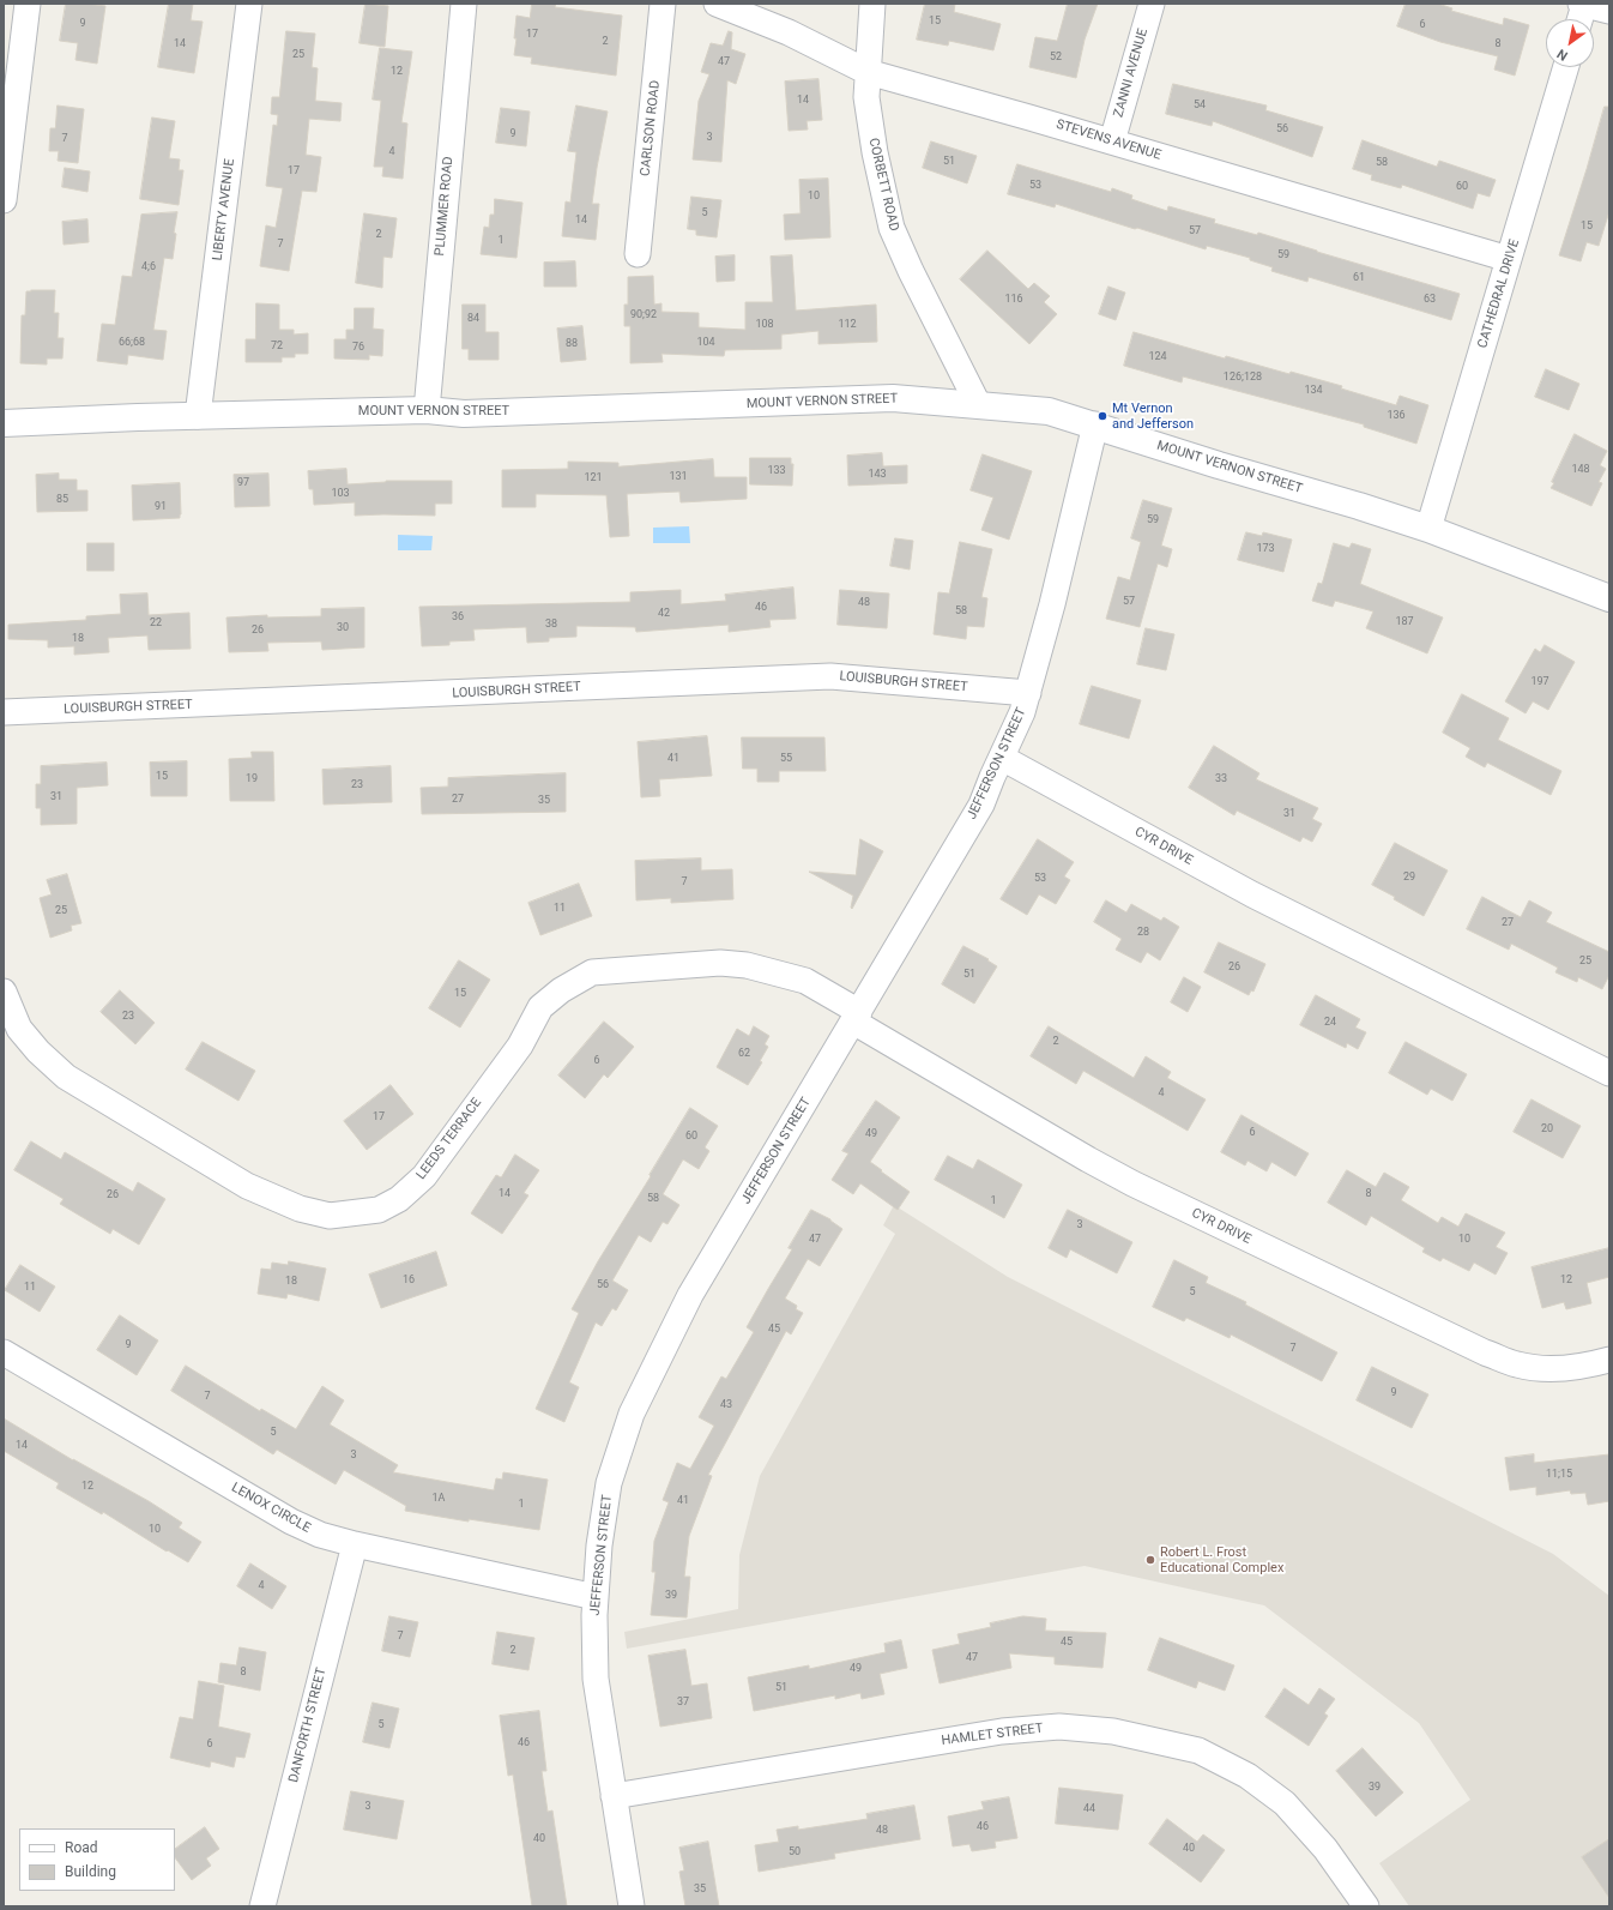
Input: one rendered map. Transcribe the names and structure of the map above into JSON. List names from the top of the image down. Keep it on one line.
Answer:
{"streets":{"main road":["MOUNT VERNON STREET"],"street":["ZANNI AVENUE","CARLSON ROAD","STEVENS AVENUE","CORBETT ROAD","PLUMMER ROAD","LIBERTY AVENUE","CATHEDRAL DRIVE","LOUISBURGH STREET","JEFFERSON STREET","CYR DRIVE","LEEDS TERRACE","LENOX CIRCLE","DANFORTH STREET","HAMLET STREET"]},"crossings":[["ZANNI AVENUE","STEVENS AVENUE"],["STEVENS AVENUE","CORBETT ROAD"],["STEVENS AVENUE","CATHEDRAL DRIVE"],["CORBETT ROAD","MOUNT VERNON STREET"],["PLUMMER ROAD","MOUNT VERNON STREET"],["LIBERTY AVENUE","MOUNT VERNON STREET"],["CATHEDRAL DRIVE","MOUNT VERNON STREET"],["MOUNT VERNON STREET","JEFFERSON STREET"],["LOUISBURGH STREET","JEFFERSON STREET"],["JEFFERSON STREET","CYR DRIVE"],["JEFFERSON STREET","LEEDS TERRACE"],["JEFFERSON STREET","LENOX CIRCLE"],["JEFFERSON STREET","HAMLET STREET"],["CYR DRIVE","LEEDS TERRACE"],["LENOX CIRCLE","DANFORTH STREET"]],"places":["Mt Vernon and Jefferson","Robert L. Frost Educational Complex"],"house_numbers":["15","9","6","17","2","14","8","25","52","47","12","14","54","56","9","3","7","4","51","58","17","53","60","10","5","14","15","57","2","1","7","59","4;6","61","116","63","90;92","84","108","112","66;68","104","88","72","76","124","126;128","134","136","148","133","143","131","121","97","103","85","91","59","173","57","48","46","58","42","36","187","22","38","30","26","18","197","41","55","15","19","33","23","31","27","35","31","29","53","7","11","25","27","28","25","26","51","15","23","24","2","62","6","4","17","20","6","49","60","14","8","26","58","1","3","47","10","16","12","18","56","11","5","45","9","7","9","7","43","5","14","3","11;15","12","1A","41","1","10","4","39","7","45","2","47","49","8","51","37","5","46","6","39","3","44","46","48","40","40","50","35"],"legend":["Road","Building"],"north":"bottom left"}
